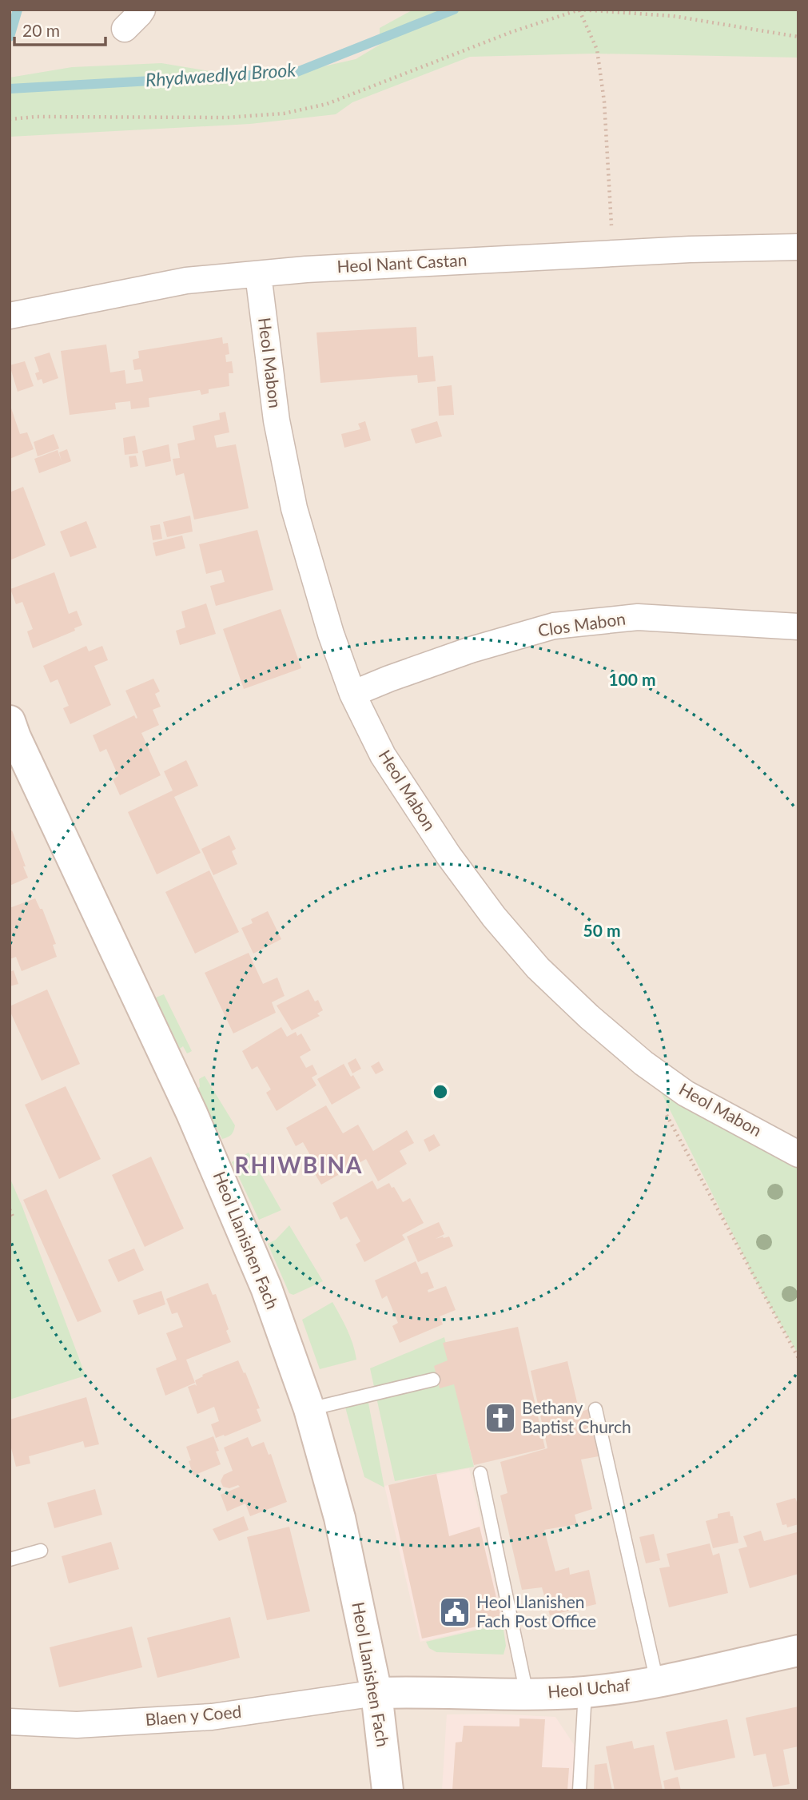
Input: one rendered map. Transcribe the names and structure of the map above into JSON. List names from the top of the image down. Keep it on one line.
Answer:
{"streets":{"street":["Heol Nant Castan","Heol Mabon","Clos Mabon","Heol Llanishen Fach","Heol Uchaf","Blaen y Coed"]},"crossings":[["Heol Nant Castan","Heol Mabon"],["Heol Mabon","Clos Mabon"],["Heol Llanishen Fach","Heol Uchaf"],["Heol Llanishen Fach","Blaen y Coed"],["Heol Uchaf","Blaen y Coed"]],"districts":["RHIWBINA"],"water":["Rhydwaedlyd Brook"],"places":{"church":["Bethany Baptist Church"],"public building":["Heol Llanishen Fach Post Office"]},"scale_bar":"20 m","rings":["100 m","50 m"]}
